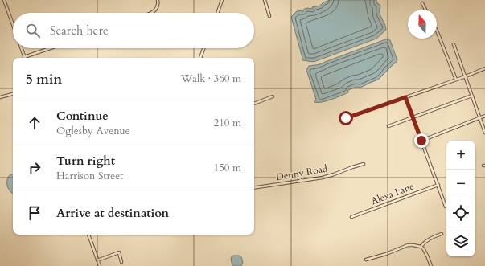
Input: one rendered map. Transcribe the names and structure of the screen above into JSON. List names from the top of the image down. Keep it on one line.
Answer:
{"streets":{"street":["Denny Road","Alexa Lane"]},"north":"top","page":{"search":"Search here","heading":["5 min","Walk · 360 m"],"list":[["Continue","Oglesby Avenue","210 m"],["Turn right","Harrison Street","150 m"],"Arrive at destination"],"map_buttons":["+","−"]}}
